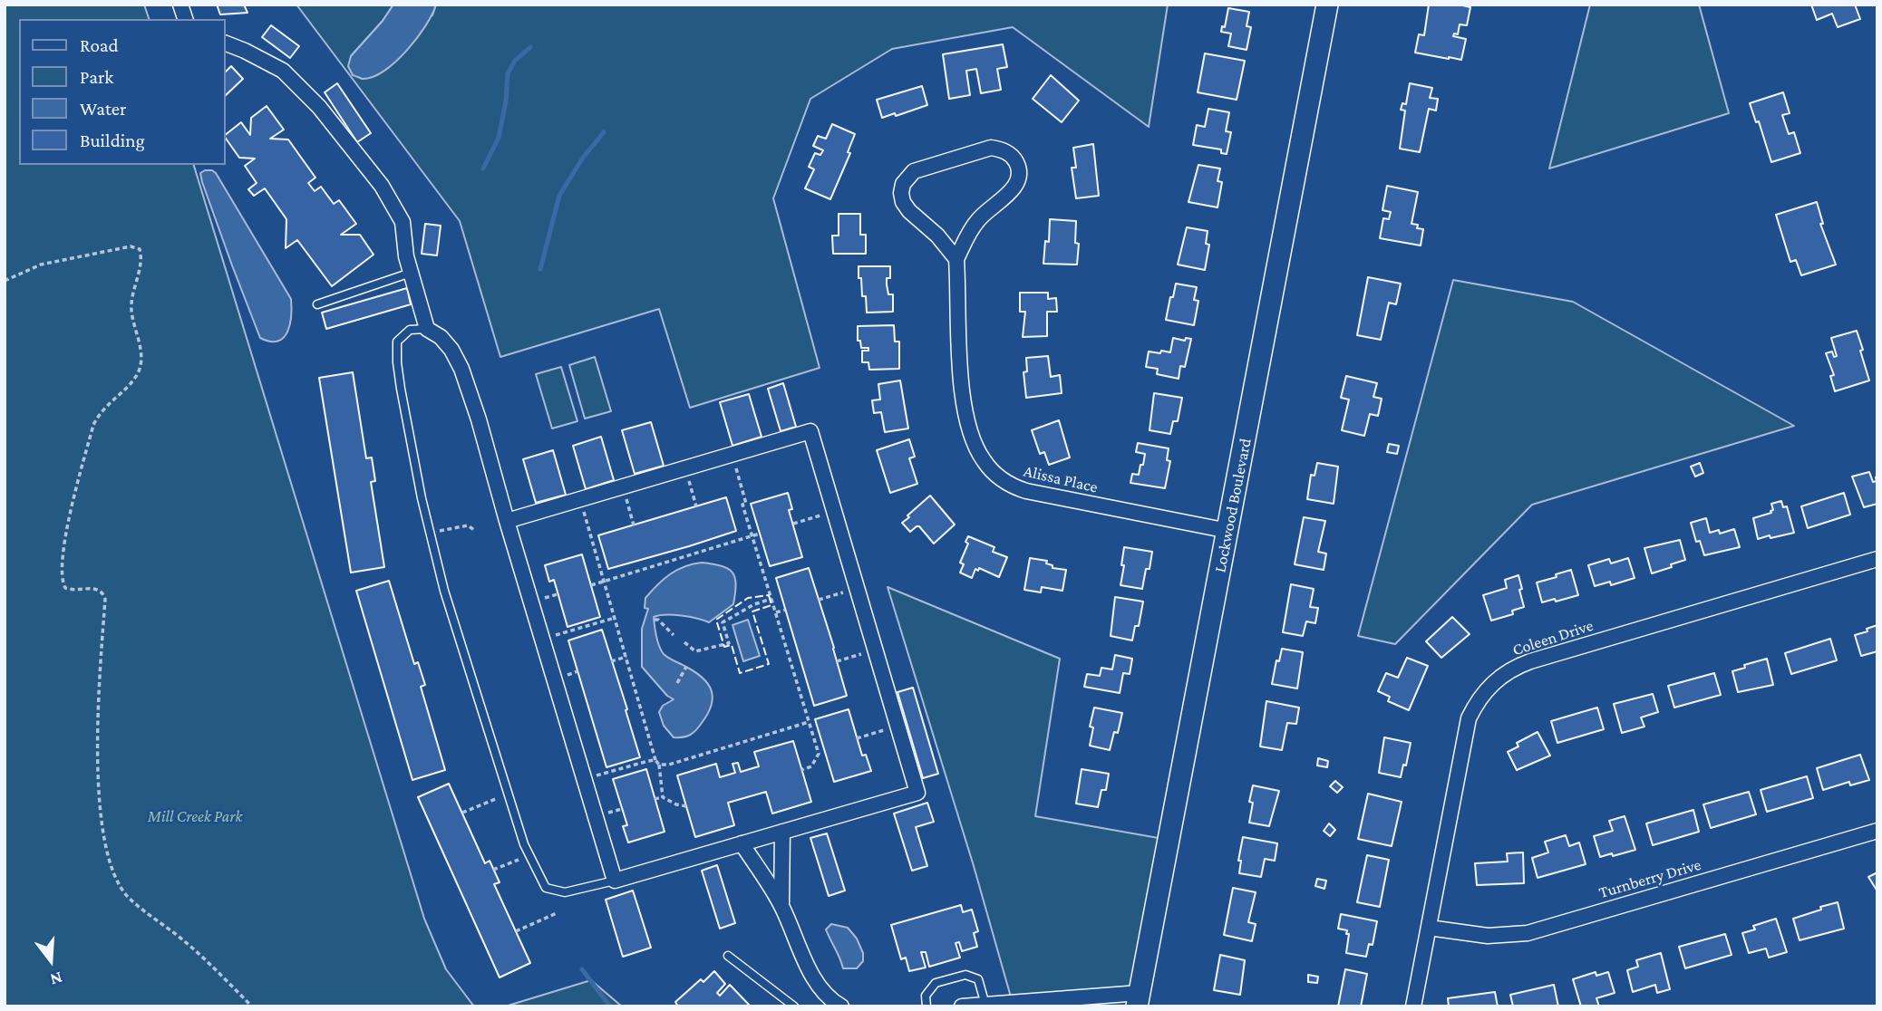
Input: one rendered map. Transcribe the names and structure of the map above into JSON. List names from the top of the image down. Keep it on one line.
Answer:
{"streets":{"main road":["Lockwood Boulevard"],"street":["Alissa Place","Coleen Drive","Turnberry Drive"]},"crossings":[["Alissa Place","Lockwood Boulevard"],["Coleen Drive","Turnberry Drive"]],"parks":["Mill Creek Park"],"legend":["Road","Park","Water","Building"],"north":"bottom"}
